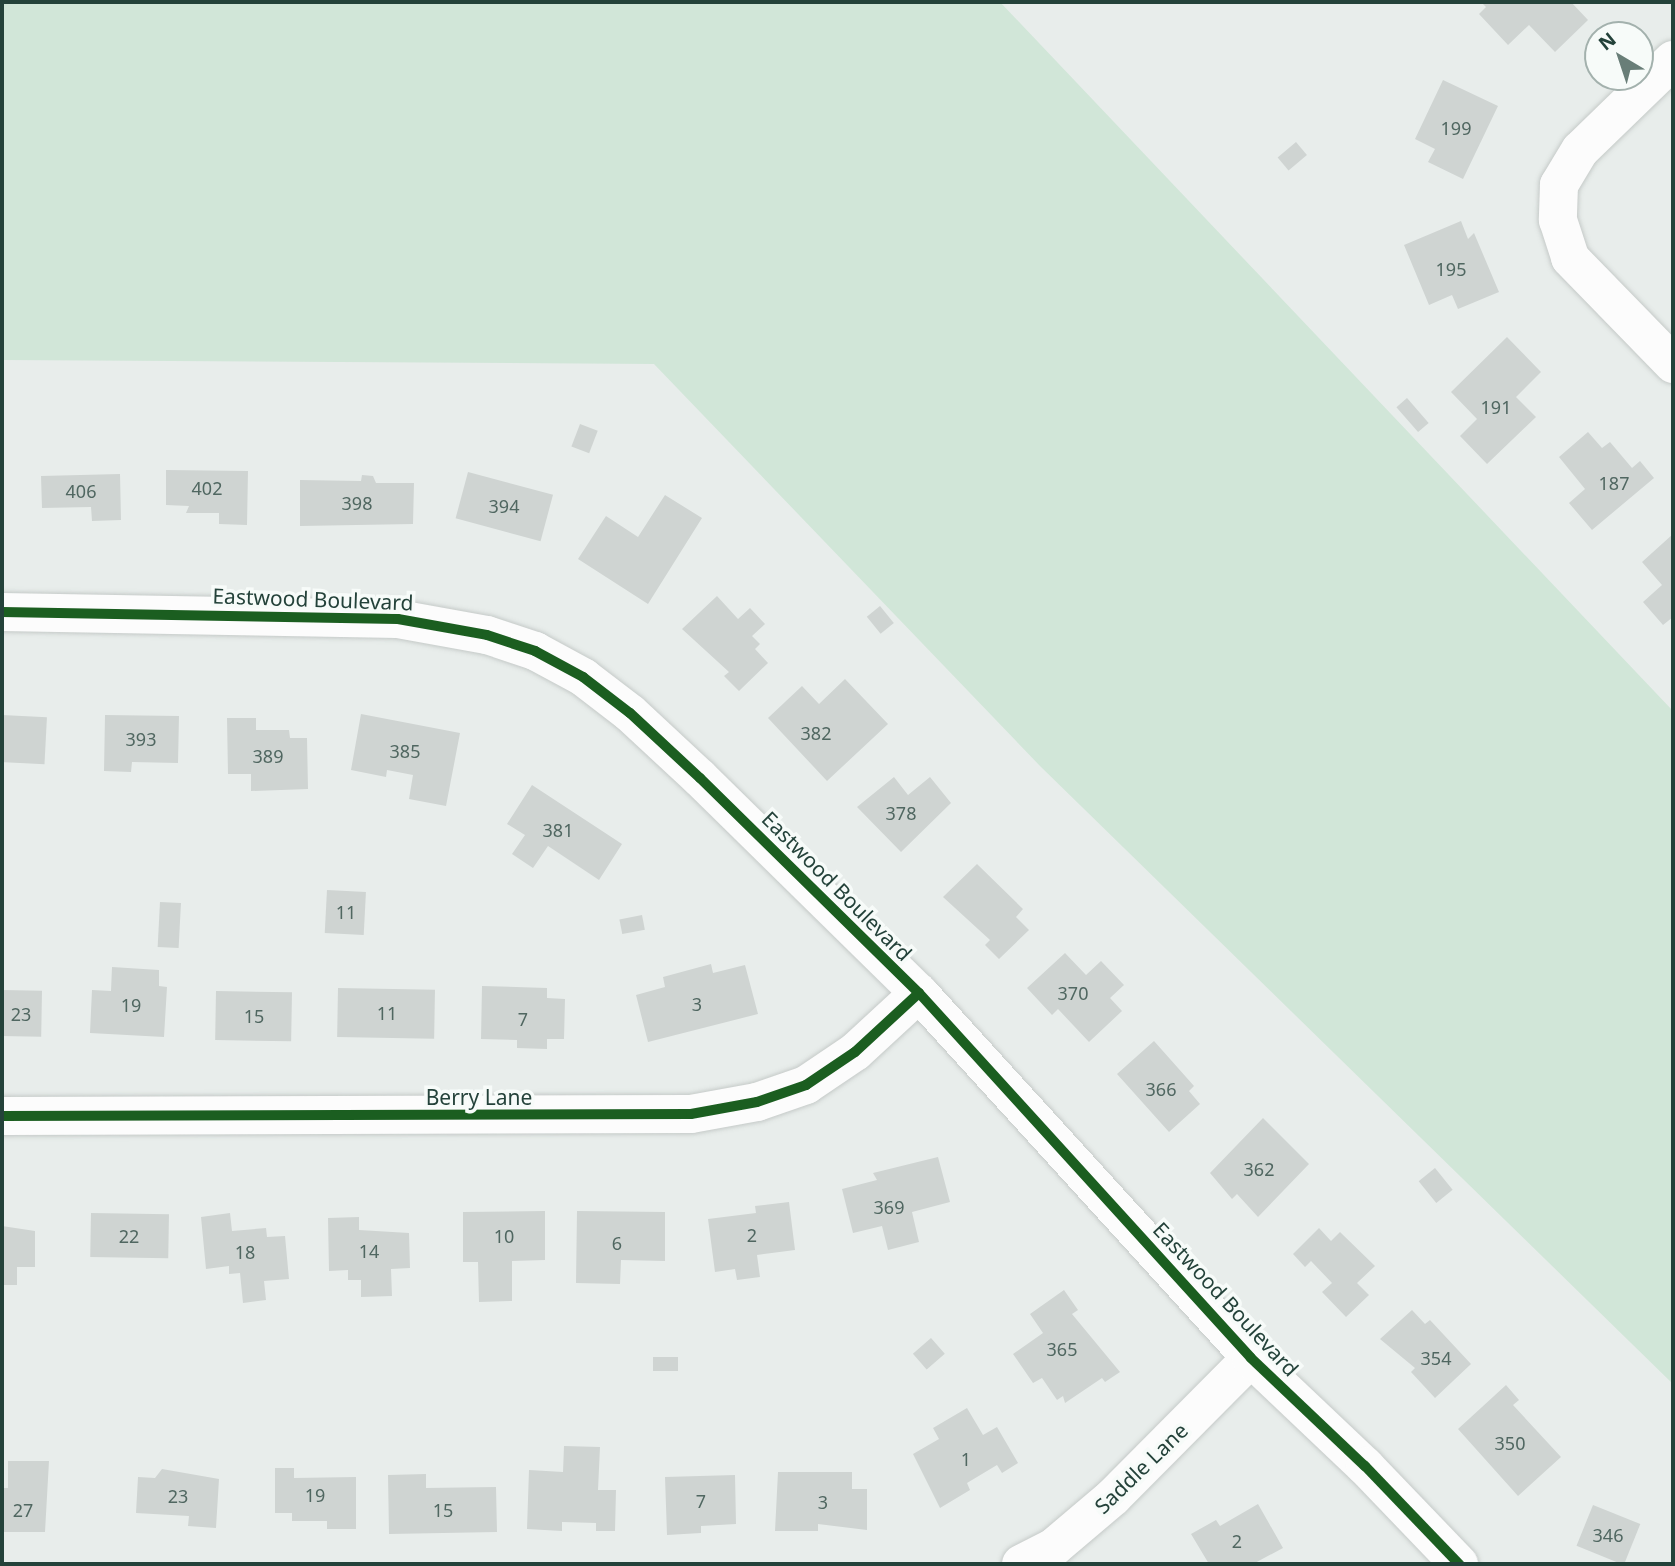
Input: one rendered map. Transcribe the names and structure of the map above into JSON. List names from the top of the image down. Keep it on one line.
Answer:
{"streets":{"street":["Eastwood Boulevard","Berry Lane","Saddle Lane"]},"crossings":[["Eastwood Boulevard","Berry Lane"],["Eastwood Boulevard","Saddle Lane"]],"house_numbers":["199","195","191","187","402","406","398","394","382","393","385","389","378","381","11","370","3","19","11","23","15","7","366","362","369","2","22","10","6","14","18","365","354","350","1","19","23","7","3","27","15","346","2"],"north":"top left"}
